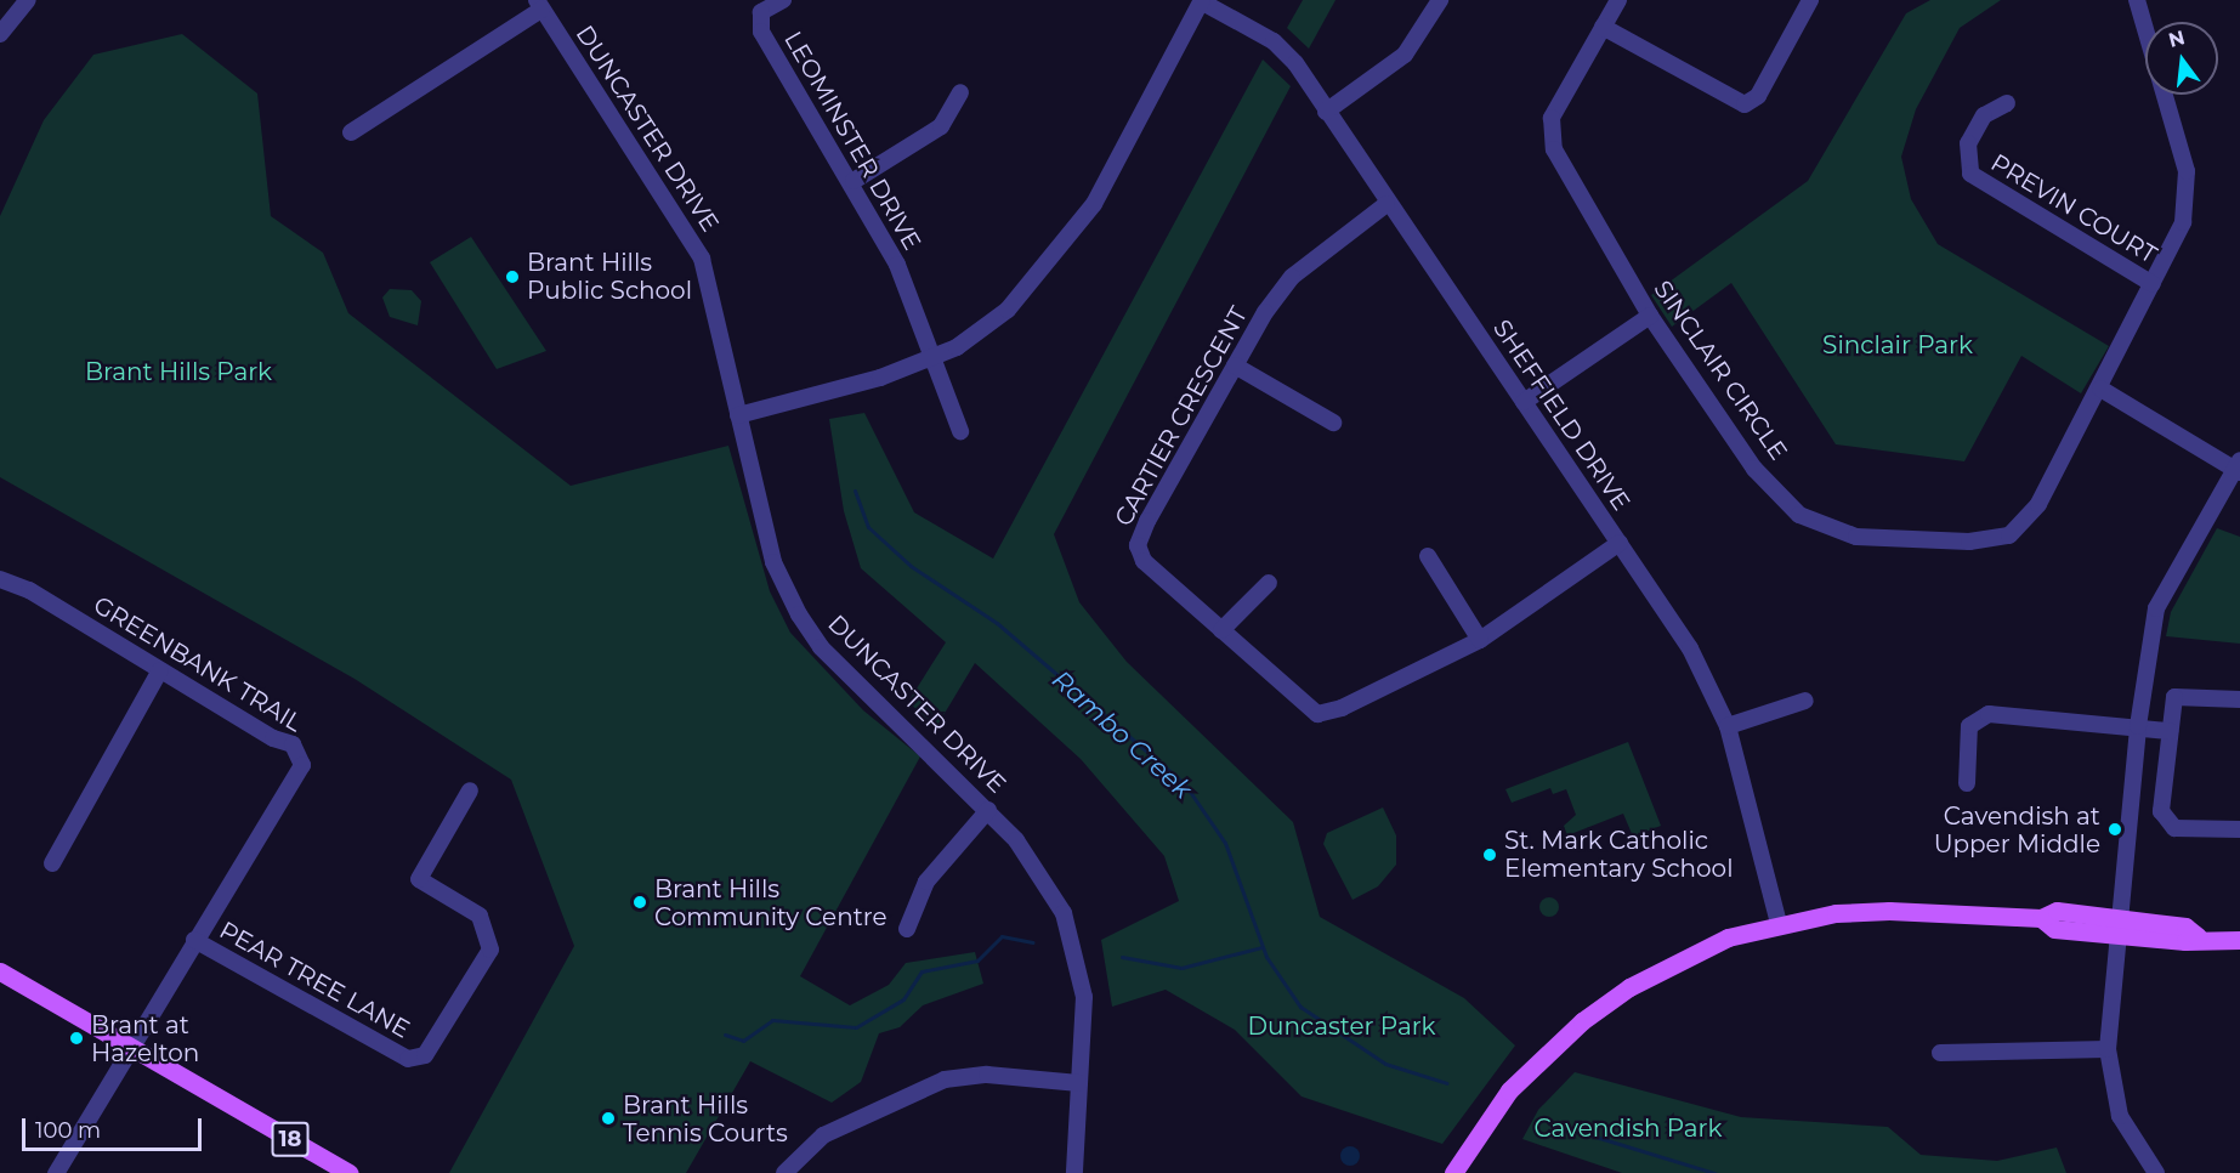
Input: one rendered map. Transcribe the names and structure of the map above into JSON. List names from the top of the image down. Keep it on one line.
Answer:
{"streets":{"main road":["18"],"street":["DUNCASTER DRIVE","LEOMINSTER DRIVE","PREVIN COURT","SINCLAIR CIRCLE","SHEFFIELD DRIVE","CARTIER CRESCENT","GREENBANK TRAIL","PEAR TREE LANE"]},"crossings":[["PREVIN COURT","SINCLAIR CIRCLE"],["SHEFFIELD DRIVE","CARTIER CRESCENT"],["GREENBANK TRAIL","PEAR TREE LANE"],["GREENBANK TRAIL","18"]],"water":["Rambo Creek"],"parks":["Sinclair Park","Brant Hills Park","Duncaster Park","Cavendish Park"],"places":["Brant Hills Public School","Cavendish at Upper Middle","St. Mark Catholic Elementary School","Brant Hills Community Centre","Brant at Hazelton","Brant Hills Tennis Courts"],"scale_bar":"100 m","north":"top"}
